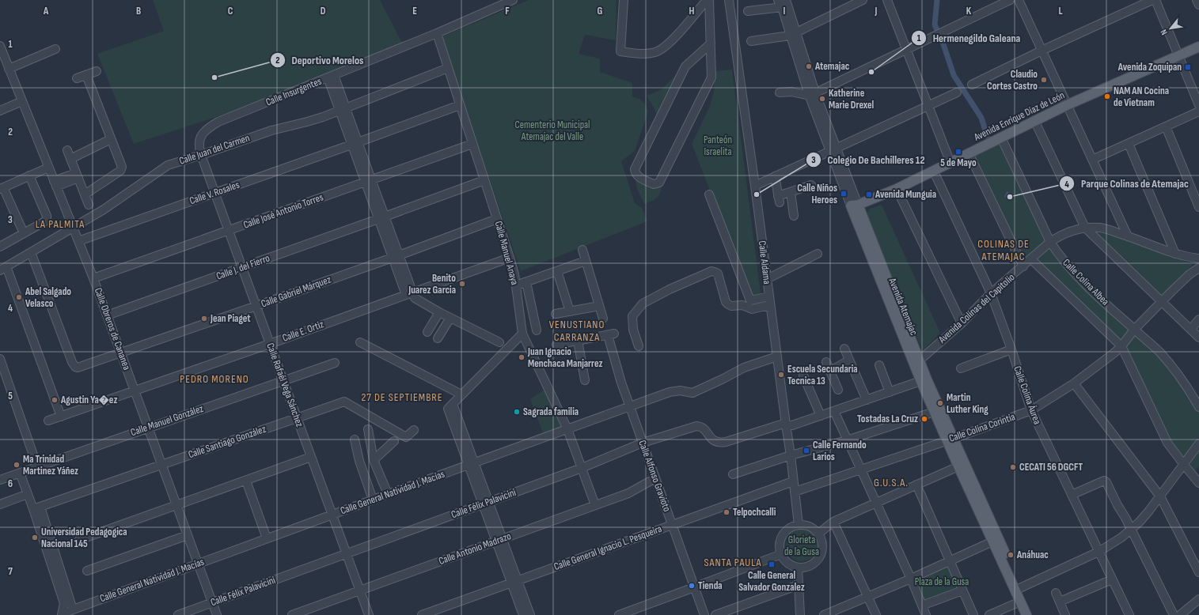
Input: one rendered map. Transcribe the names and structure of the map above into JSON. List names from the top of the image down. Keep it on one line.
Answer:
{"streets":{"main road":["Avenida Enrique Díaz de León","Avenida Atemajac"],"street":["Calle Insurgentes","Calle Juan del Carmen","Calle V. Rosales","Calle José Antonio Torres","Calle Manuel Anaya","Calle Aldama","Calle J. del Fierro","Calle Colina Albea","Calle Gabriel Márquez","Avenida Colinas del Capitolio","Calle Obreros de Cananea","Calle E. Ortiz","Calle Rafaél Vega Sánchez","Calle Colina Áurea","Calle Manuel González","Calle Colina Corintia","Calle Santiago González","Calle Alfonso Gravioto","Calle General Natividad J. Macías","Calle Félix Palavicini","Calle General Ignacio L. Pesqueira","Calle Antonio Madrazo"]},"crossings":[["Calle Insurgentes","Calle Juan del Carmen"],["Calle Insurgentes","Calle Manuel Anaya"],["Calle Insurgentes","Calle Rafaél Vega Sánchez"],["Avenida Enrique Díaz de León","Calle Colina Albea"],["Avenida Enrique Díaz de León","Avenida Atemajac"],["Avenida Enrique Díaz de León","Calle Colina Áurea"],["Calle Juan del Carmen","Calle Manuel Anaya"],["Calle Juan del Carmen","Calle Gabriel Márquez"],["Calle Juan del Carmen","Calle Obreros de Cananea"],["Calle Juan del Carmen","Calle Rafaél Vega Sánchez"],["Calle V. Rosales","Calle Manuel Anaya"],["Calle V. Rosales","Calle Obreros de Cananea"],["Calle V. Rosales","Calle Rafaél Vega Sánchez"],["Calle José Antonio Torres","Calle Manuel Anaya"],["Calle José Antonio Torres","Calle Obreros de Cananea"],["Calle José Antonio Torres","Calle Rafaél Vega Sánchez"],["Calle Manuel Anaya","Calle J. del Fierro"],["Calle Manuel Anaya","Calle Gabriel Márquez"],["Calle Manuel Anaya","Calle E. Ortiz"],["Calle Manuel Anaya","Calle General Natividad J. Macías"],["Calle Manuel Anaya","Calle Félix Palavicini"],["Calle Manuel Anaya","Calle Antonio Madrazo"],["Calle Aldama","Calle Colina Corintia"],["Calle Aldama","Calle General Natividad J. Macías"],["Calle Aldama","Calle Félix Palavicini"],["Calle Aldama","Calle General Ignacio L. Pesqueira"],["Calle J. del Fierro","Calle Obreros de Cananea"],["Calle J. del Fierro","Calle Rafaél Vega Sánchez"],["Calle Colina Albea","Avenida Colinas del Capitolio"],["Calle Colina Albea","Calle Colina Corintia"],["Calle Gabriel Márquez","Calle Obreros de Cananea"],["Calle Gabriel Márquez","Calle Rafaél Vega Sánchez"],["Avenida Atemajac","Avenida Colinas del Capitolio"],["Avenida Atemajac","Calle Colina Corintia"],["Avenida Colinas del Capitolio","Calle Colina Áurea"],["Calle Obreros de Cananea","Calle E. Ortiz"],["Calle Obreros de Cananea","Calle Manuel González"],["Calle Obreros de Cananea","Calle Santiago González"],["Calle Obreros de Cananea","Calle General Natividad J. Macías"],["Calle Obreros de Cananea","Calle Félix Palavicini"],["Calle E. Ortiz","Calle Rafaél Vega Sánchez"],["Calle Rafaél Vega Sánchez","Calle Manuel González"],["Calle Rafaél Vega Sánchez","Calle Santiago González"],["Calle Rafaél Vega Sánchez","Calle General Natividad J. Macías"],["Calle Rafaél Vega Sánchez","Calle Félix Palavicini"],["Calle Rafaél Vega Sánchez","Calle Antonio Madrazo"],["Calle Colina Áurea","Calle Colina Corintia"],["Calle Alfonso Gravioto","Calle General Natividad J. Macías"],["Calle Alfonso Gravioto","Calle Félix Palavicini"],["Calle Alfonso Gravioto","Calle General Ignacio L. Pesqueira"],["Calle Alfonso Gravioto","Calle Antonio Madrazo"]],"districts":["LA PALMITA","COLINAS DE ATEMAJAC","VENUSTIANO CARRANZA","PEDRO MORENO","27 DE SEPTIEMBRE","G.U.S.A.","SANTA PAULA"],"parks":["Cementerio Municipal Atemajac del Valle","Panteón Israelita","Glorieta de la Gusa","Plaza de la Gusa"],"places":{"other":["Atemajac","Hermenegildo Galeana","Deportivo Morelos","Claudio Cortes Castro","NAM AN Cocina de Vietnam","Katherine Marie Drexel","Colegio De Bachilleres 12","Parque Colinas de Atemajac","Benito Juarez Garcia","Abel Salgado Velasco","Jean Piaget","Juan Ignacio Menchaca Manjarrez","Escuela Secundaria Tecnica 13","Agustin Ya�ez","Martin Luther King","Sagrada familia","Tostadas La Cruz","Ma Trinidad Martinez Yáñez","CECATI 56 DGCFT","Telpochcalli","Universidad Pedagogica Nacional 145","Anáhuac","Tienda"],"transit":["Avenida Zoquipan","5 de Mayo","Calle Niños Heroes","Avenida Munguia","Calle Fernando Larios","Calle General Salvador Gonzalez"]},"north":"bottom left","grid":{"columns":["A","B","C","D","E","F","G","H","I","J","K","L"],"rows":["1","2","3","4","5","6","7"]}}
